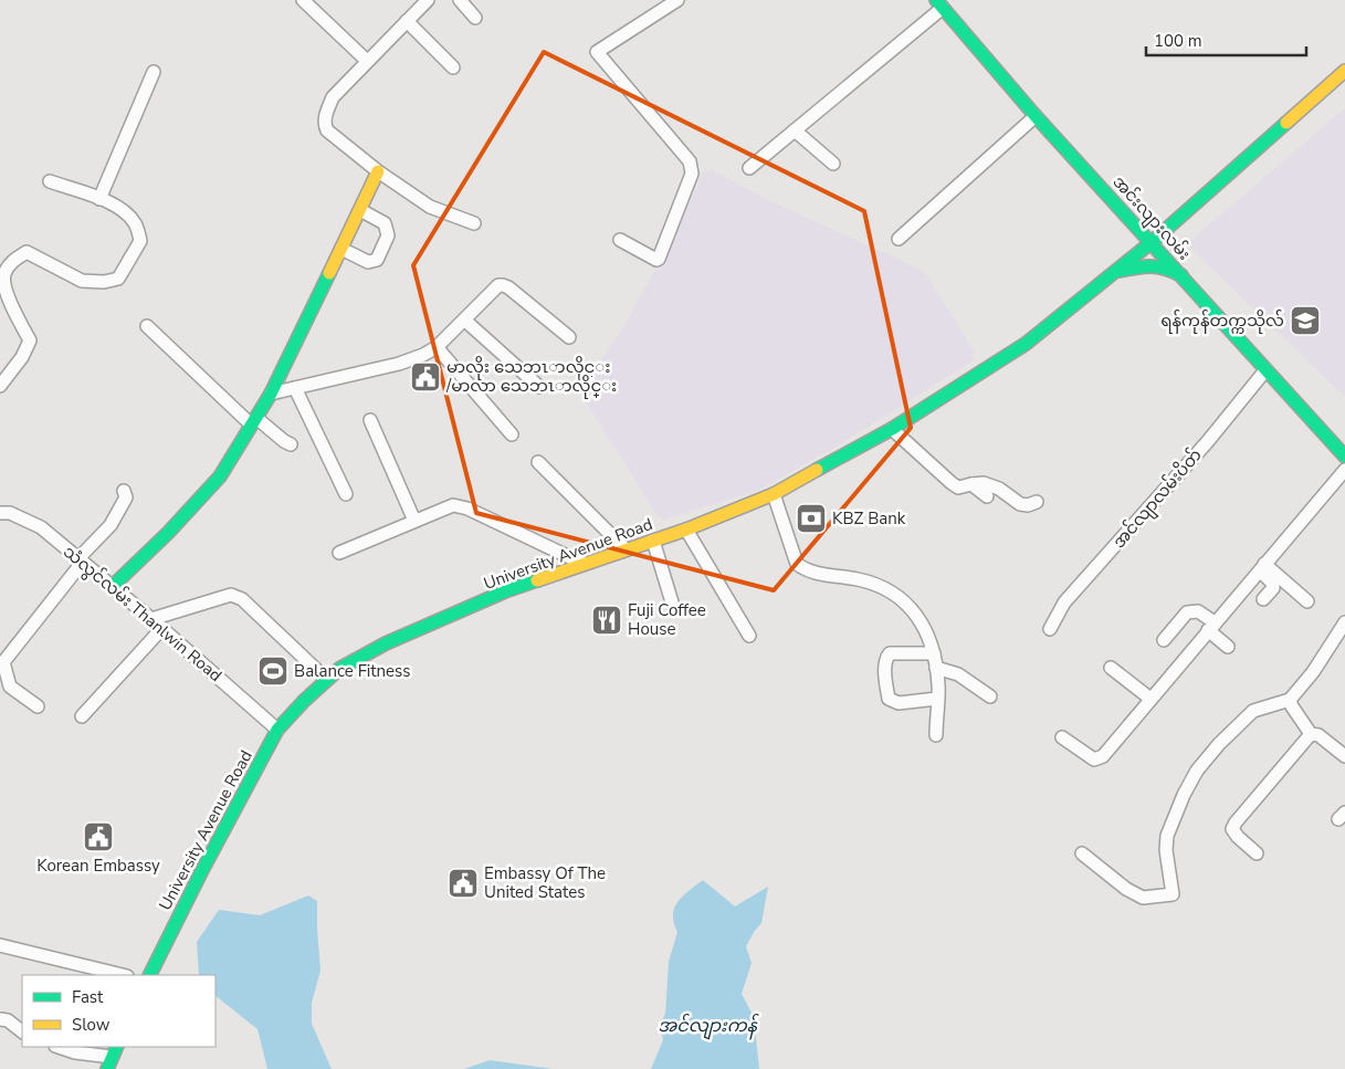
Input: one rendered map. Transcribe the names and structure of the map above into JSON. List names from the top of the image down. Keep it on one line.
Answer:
{"streets":{"main road":["အင်းလျားလမ်း","University Avenue Road"],"street":["အင်လျာလမ်းပိတ်","သံလွင်လမ်း Thanlwin Road"]},"crossings":[["အင်းလျားလမ်း","အင်လျာလမ်းပိတ်"],["အင်းလျားလမ်း","University Avenue Road"],["University Avenue Road","သံလွင်လမ်း Thanlwin Road"]],"water":["အင်လျားကန်"],"places":{"school or university":["ရန်ကုန်တက္ကသိုလ်"],"public building":["မာလိုး သေဘၤာလိုင္း /မာလာ သေဘၤာလိုင္း","Korean Embassy","Embassy Of The United States"],"bank":["KBZ Bank"],"restaurant":["Fuji Coffee House"],"sports":["Balance Fitness"]},"legend":["Fast","Slow"],"scale_bar":"100 m"}
